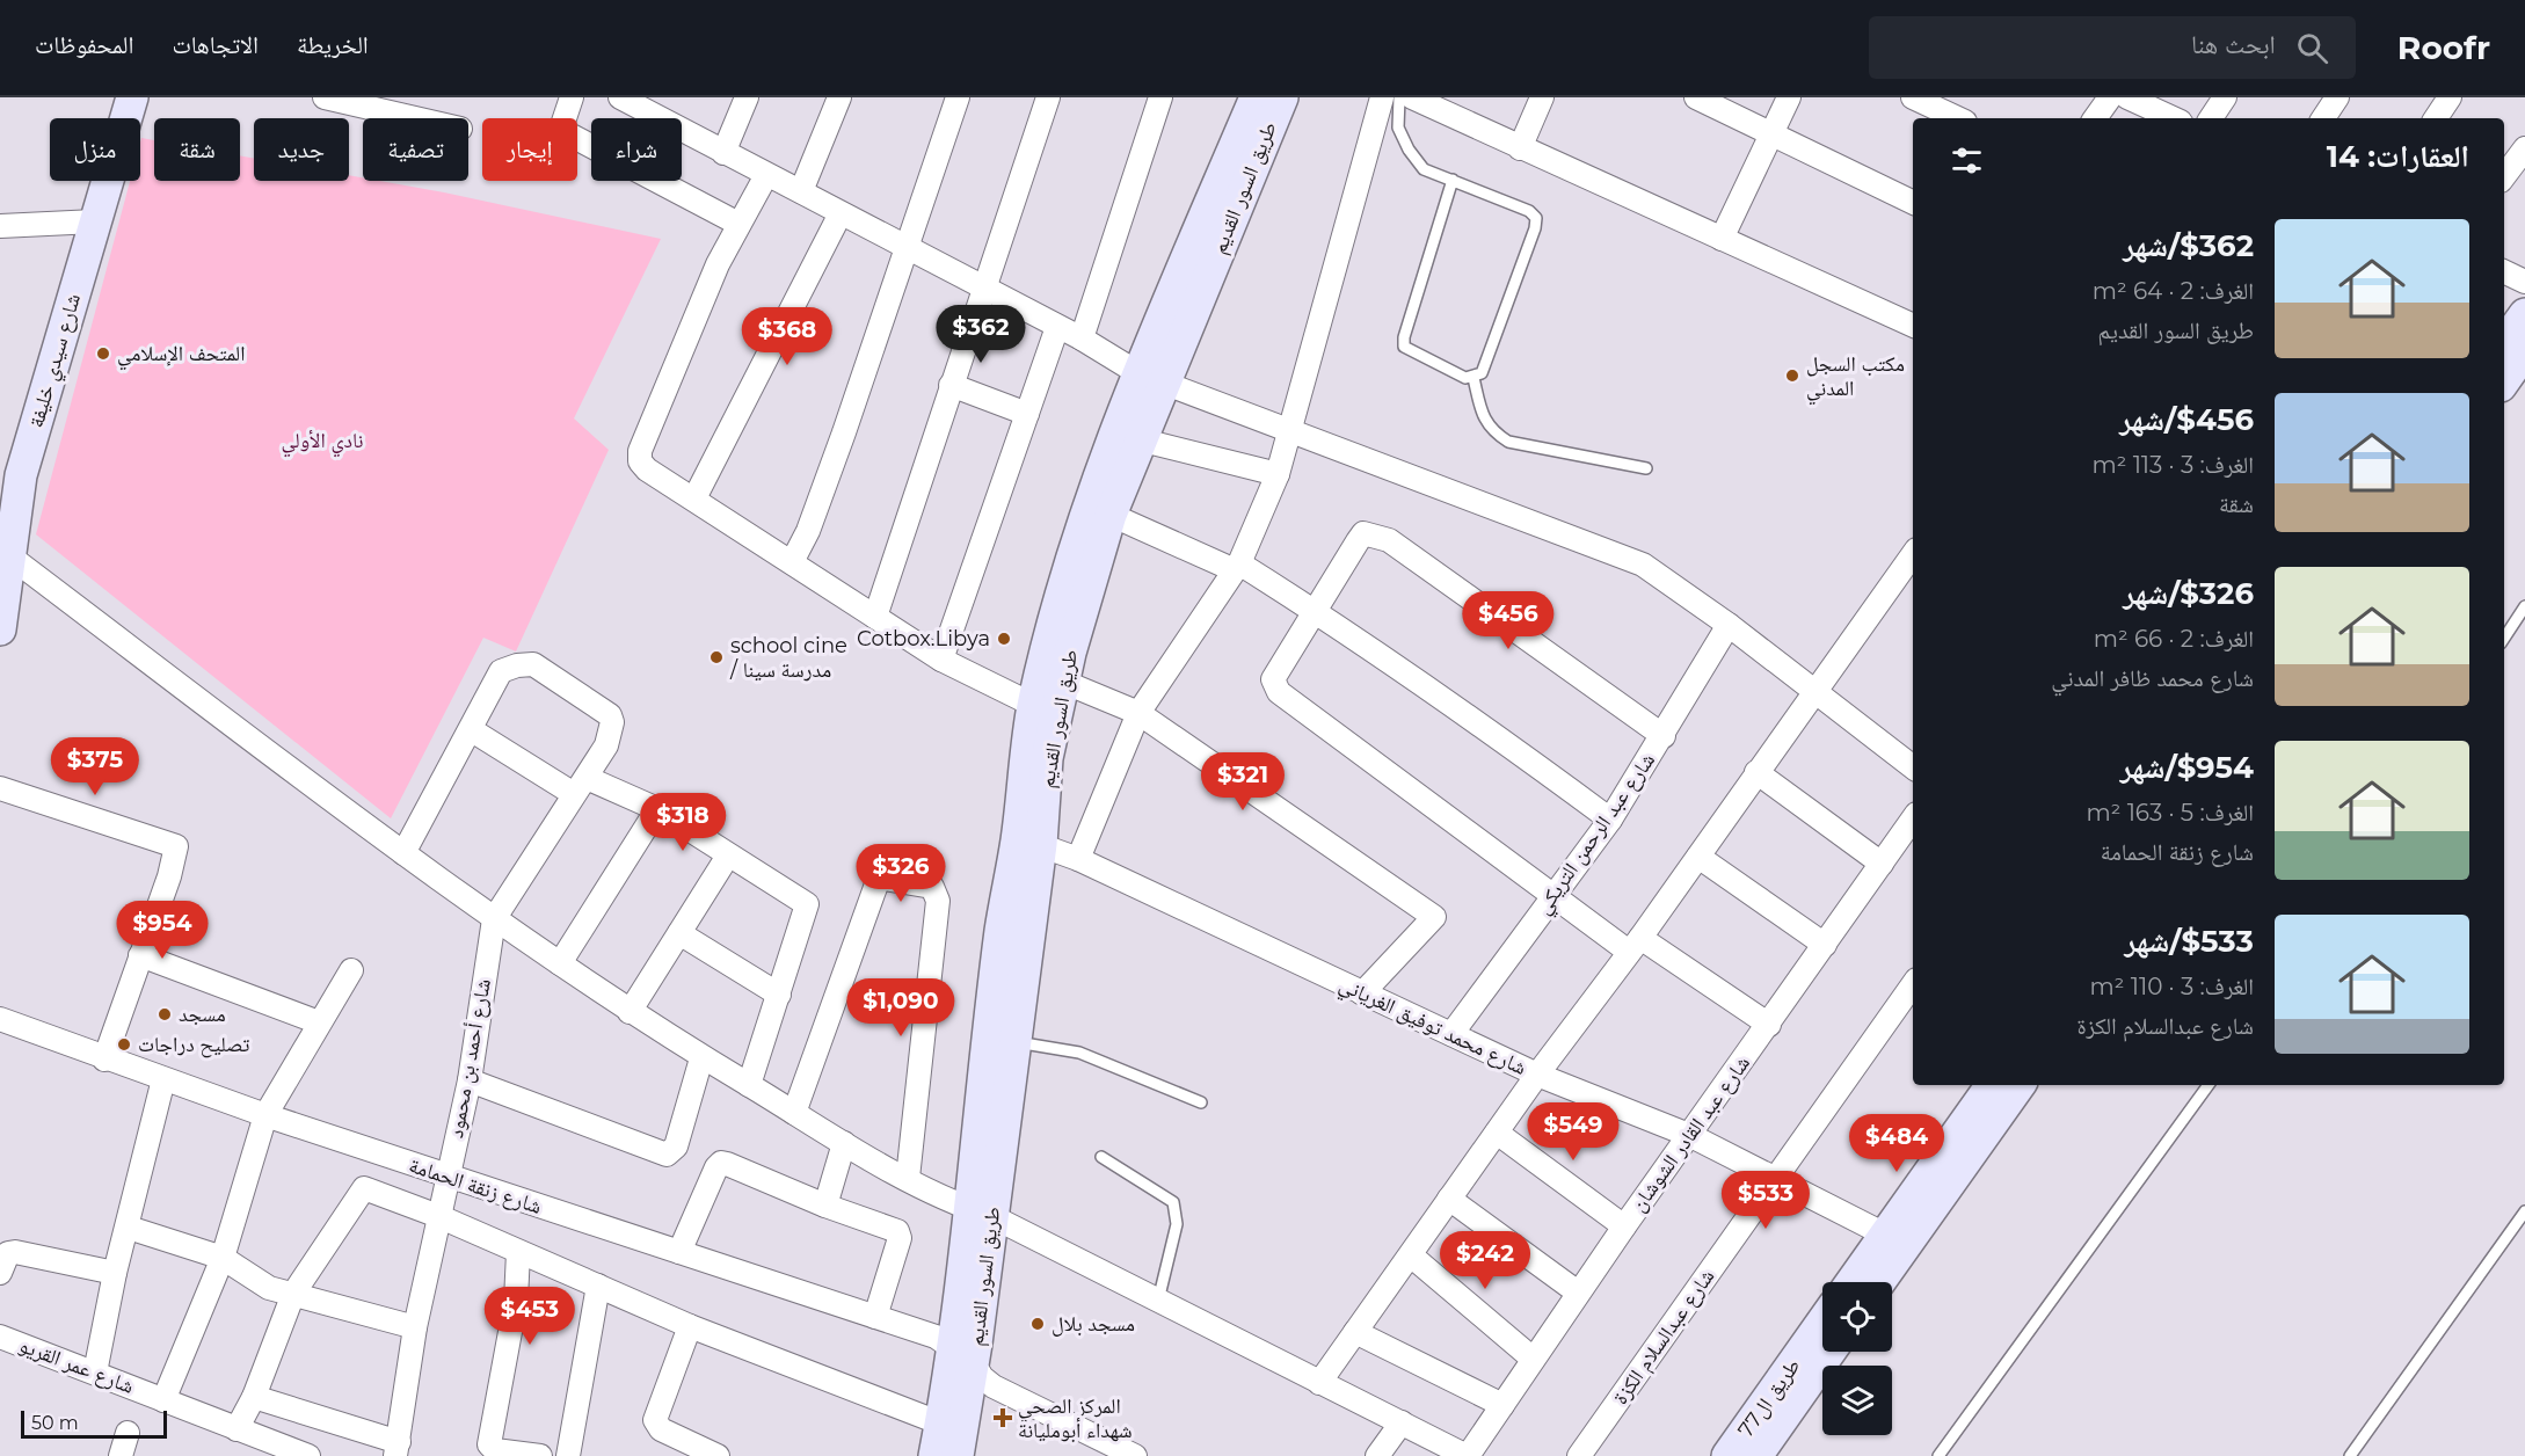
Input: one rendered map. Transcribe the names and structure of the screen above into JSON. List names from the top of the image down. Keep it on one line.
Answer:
{"streets":{"main road":["طريق السور القديم","شارع سيدي خليفة","طريق ال77"],"street":["شارع عبد الرحمن التريكي","شارع محمد توفيق الغرياني","شارع أحمد بن محمود","شارع عبد القادر الشوشان","شارع زنقة الحمامة","شارع عبدالسلام الكزة","شارع عمر القريو"]},"crossings":[["طريق السور القديم","شارع محمد توفيق الغرياني"],["طريق السور القديم","شارع زنقة الحمامة"],["شارع عبد الرحمن التريكي","شارع محمد توفيق الغرياني"],["شارع محمد توفيق الغرياني","شارع عبد القادر الشوشان"],["شارع محمد توفيق الغرياني","شارع عبدالسلام الكزة"],["شارع أحمد بن محمود","شارع زنقة الحمامة"]],"parks":["نادي الأولي"],"places":{"other":["المتحف الإسلامي","مكتب السجل المدني","Cotbox.Libya","school cine / مدرسة سينا","مسجد","تصليح دراجات","مسجد بلال"],"health":["المركز الصحي شهداء أبومليانة"]},"scale_bar":"50 m","page":{"header":"Roofr","search":"ابحث هنا","nav":["الخريطة","الاتجاهات","المحفوظات"],"chip":["شراء","إيجار","تصفية","جديد","شقة","منزل"],"heading":"العقارات: 14","list":[{"name":"$362/شهر","note":"الغرف: 2 · 64 m² · طريق السور القديم"},{"name":"$456/شهر","note":"الغرف: 3 · 113 m² · شقة"},{"name":"$326/شهر","note":"الغرف: 2 · 66 m² · شارع محمد ظافر المدني"},{"name":"$954/شهر","note":"الغرف: 5 · 163 m² · شارع زنقة الحمامة"},{"name":"$533/شهر","note":"الغرف: 3 · 110 m² · شارع عبدالسلام الكزة"}],"price":["$362","$368","$456","$375","$321","$318","$326","$954","$1,090","$549","$484","$533","$242","$453"],"scale":"50 m"}}
